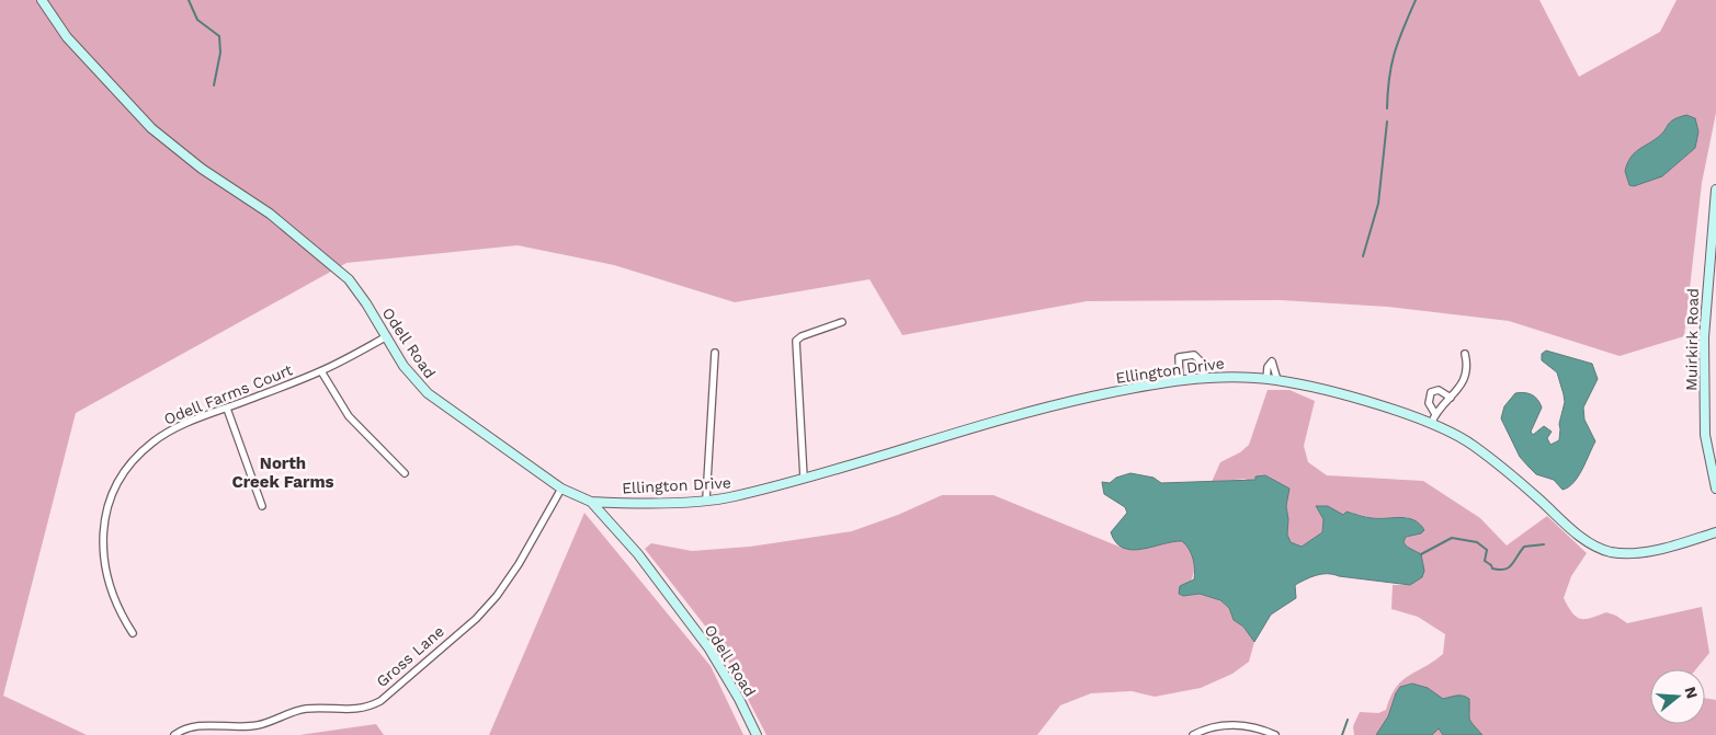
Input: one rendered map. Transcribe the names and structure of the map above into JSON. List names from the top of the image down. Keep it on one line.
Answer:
{"streets":{"street":["Muirkirk Road","Odell Road","Ellington Drive","Odell Farms Court","Gross Lane"]},"crossings":[["Odell Road","Ellington Drive"],["Odell Road","Odell Farms Court"],["Odell Road","Gross Lane"]],"districts":["North Creek Farms"],"north":"right"}
